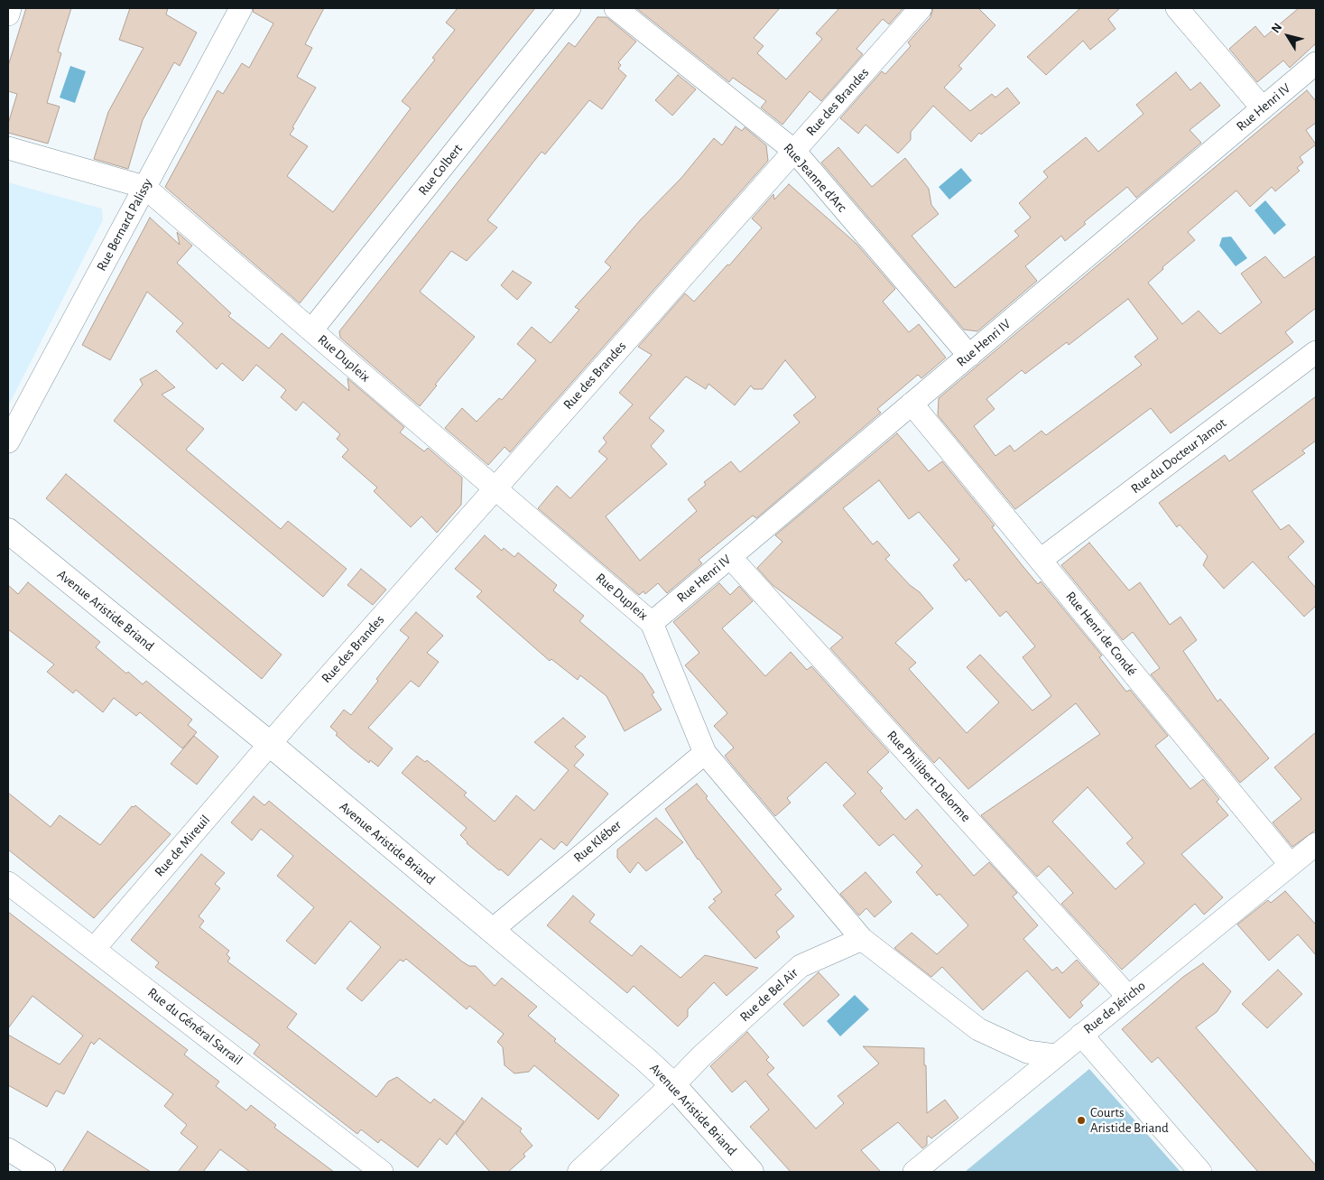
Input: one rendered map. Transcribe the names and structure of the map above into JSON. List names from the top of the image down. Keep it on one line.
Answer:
{"streets":{"street":["Rue des Brandes","Rue Henri IV","Rue Colbert","Rue Jeanne d'Arc","Rue Bernard Palissy","Rue Dupleix","Rue du Docteur Jamot","Avenue Aristide Briand","Rue Henri de Condé","Rue Philibert Delorme","Rue Kléber","Rue de Mireuil","Rue de Bel Air","Rue de Jéricho","Rue du Général Sarrail"]},"crossings":[["Rue des Brandes","Rue Jeanne d'Arc"],["Rue des Brandes","Rue Dupleix"],["Rue des Brandes","Avenue Aristide Briand"],["Rue des Brandes","Rue de Mireuil"],["Rue Henri IV","Rue Jeanne d'Arc"],["Rue Henri IV","Rue Dupleix"],["Rue Henri IV","Rue Henri de Condé"],["Rue Henri IV","Rue Philibert Delorme"],["Rue Colbert","Rue Dupleix"],["Rue Bernard Palissy","Rue Dupleix"],["Rue du Docteur Jamot","Rue Henri de Condé"],["Avenue Aristide Briand","Rue Kléber"],["Avenue Aristide Briand","Rue de Mireuil"],["Avenue Aristide Briand","Rue de Bel Air"],["Rue Henri de Condé","Rue de Jéricho"],["Rue Philibert Delorme","Rue de Jéricho"],["Rue de Mireuil","Rue du Général Sarrail"]],"places":["Courts Aristide Briand"],"north":"top left"}
